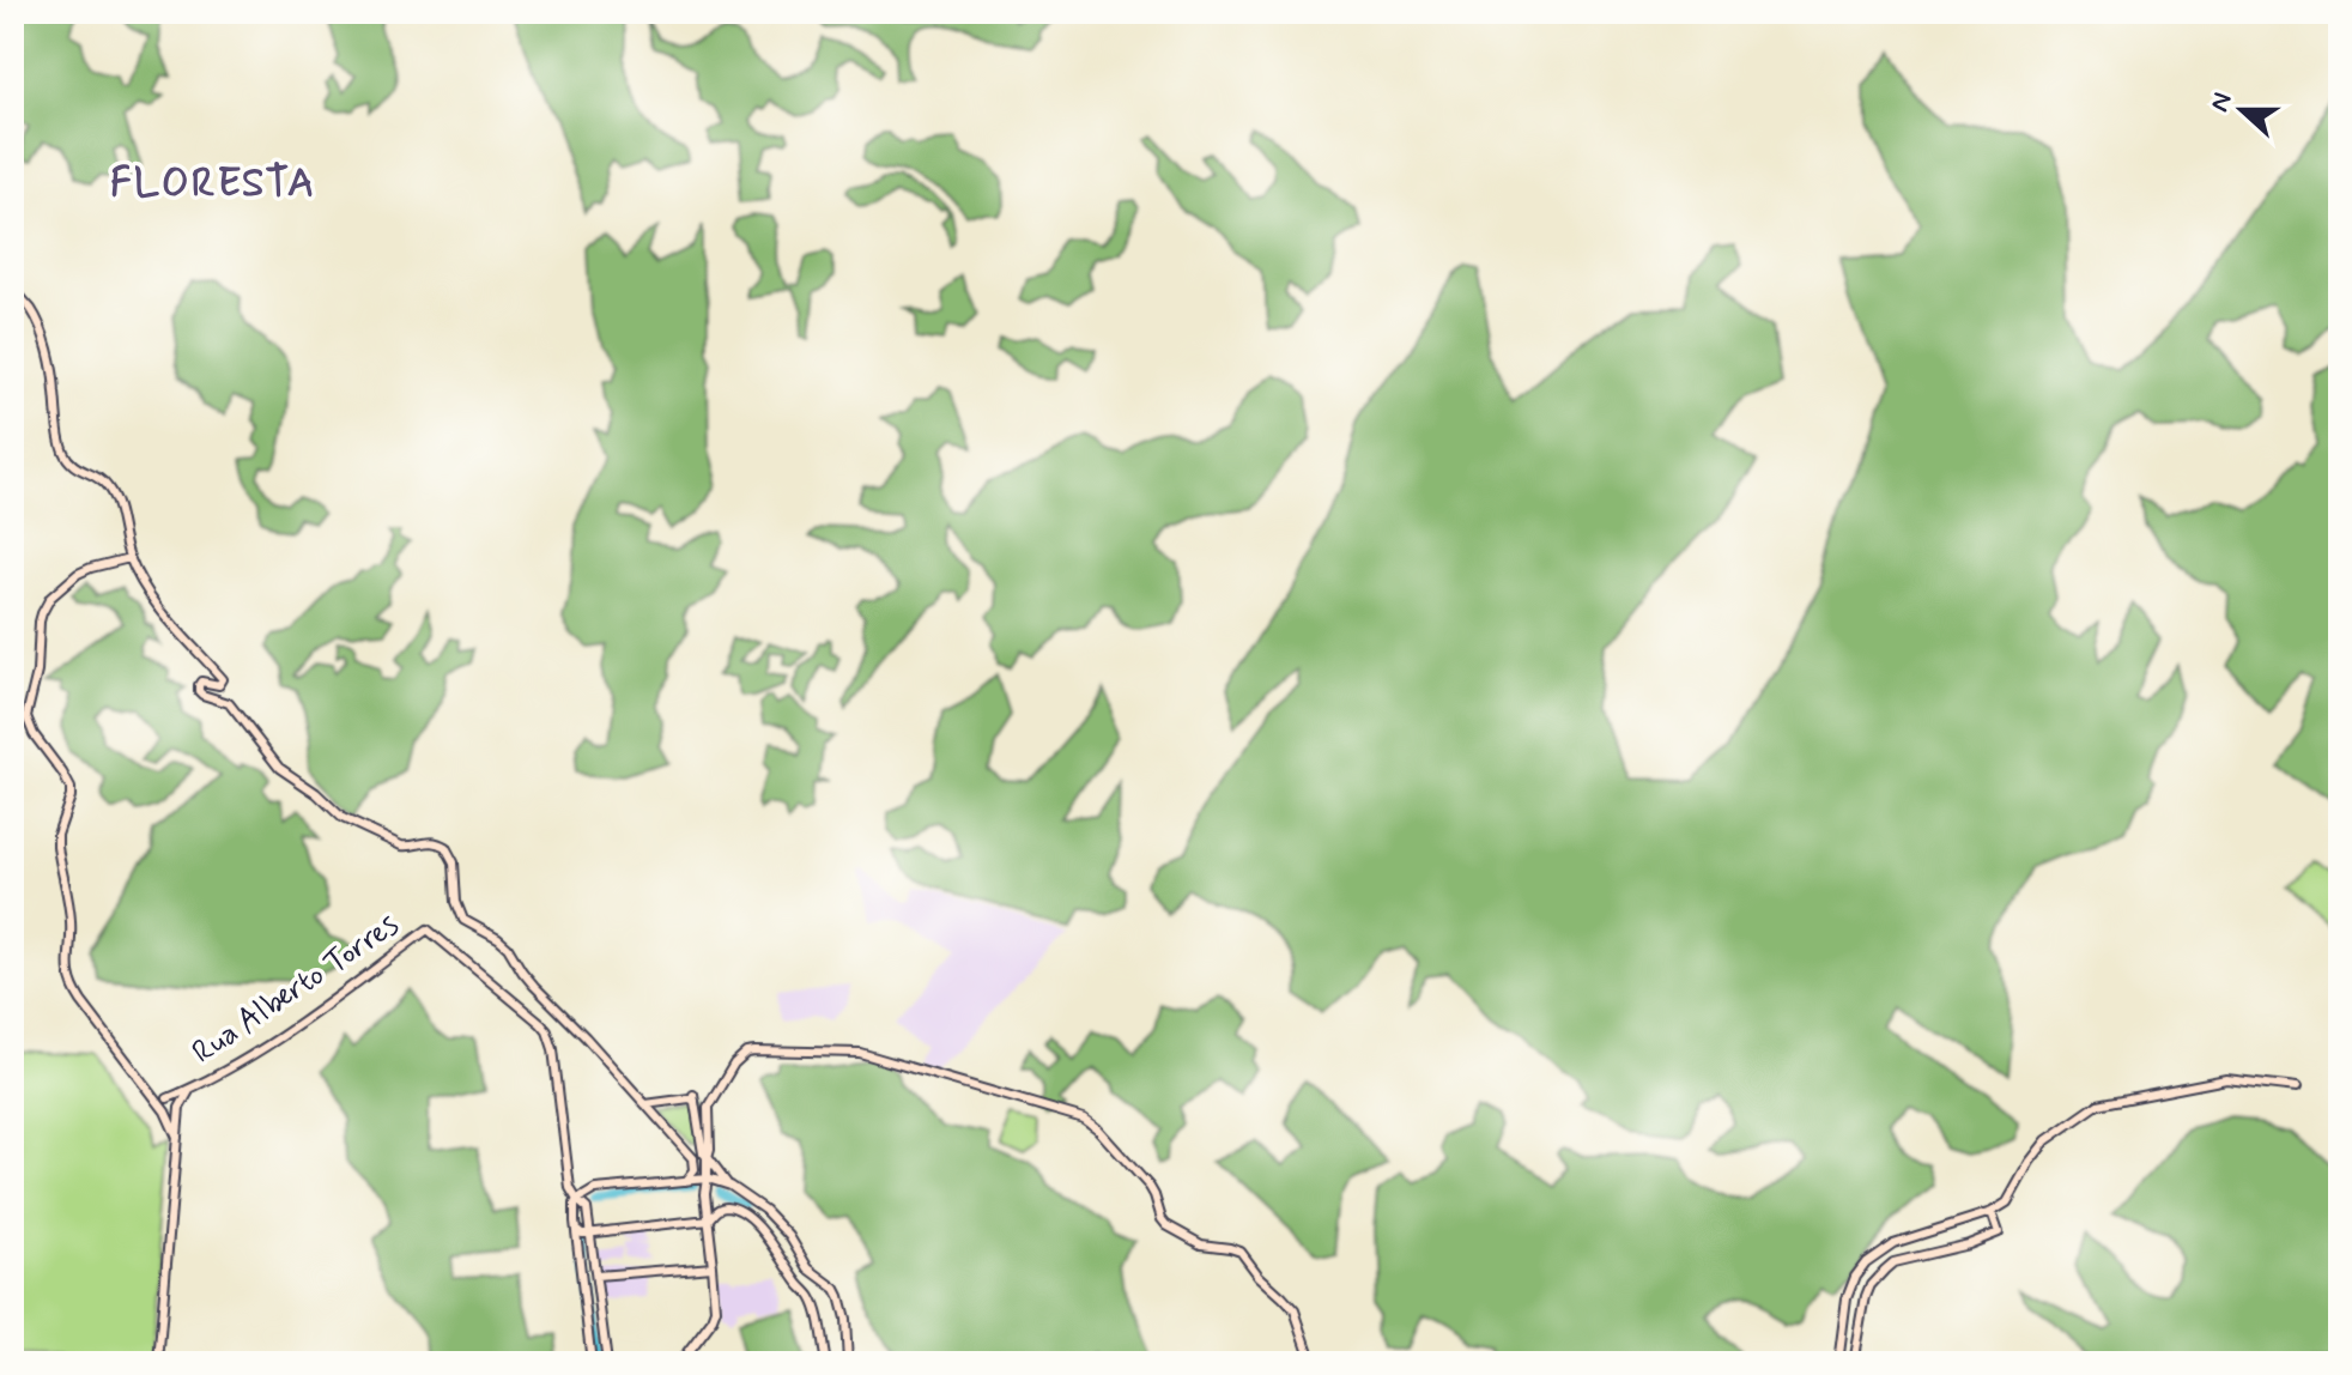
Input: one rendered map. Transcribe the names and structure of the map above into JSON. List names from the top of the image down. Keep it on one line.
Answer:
{"streets":{"street":["Rua Alberto Torres"]},"districts":["FLORESTA"],"north":"left"}
